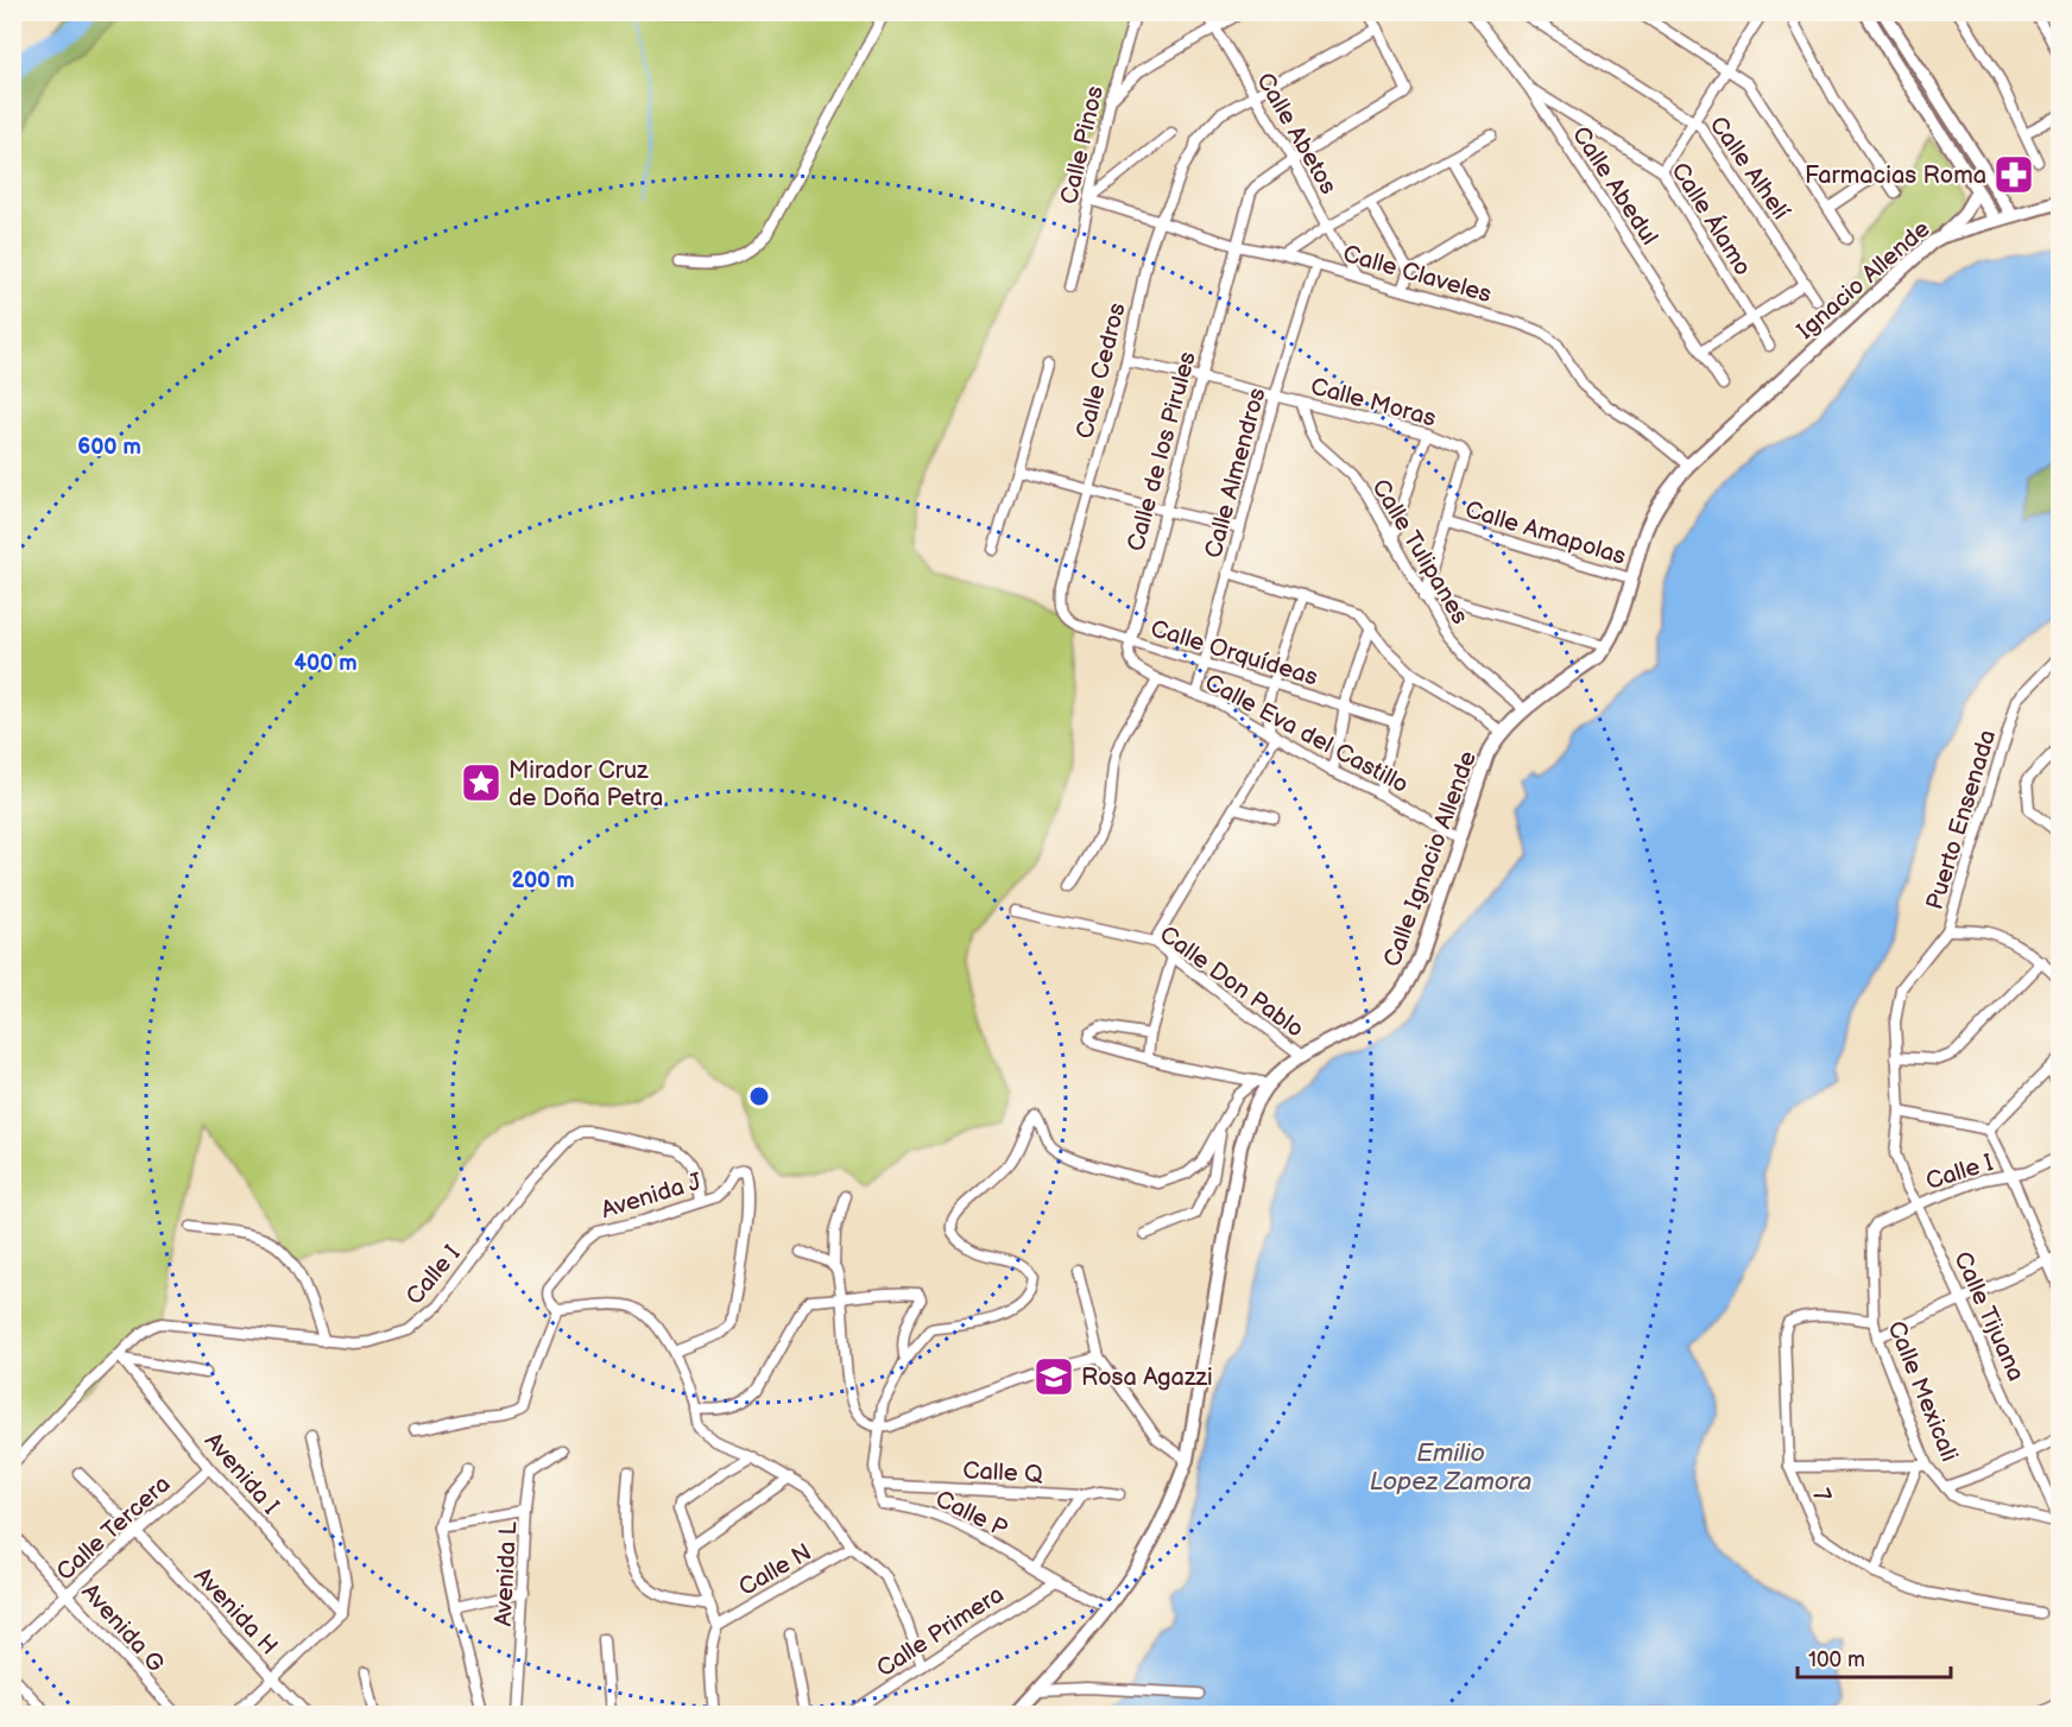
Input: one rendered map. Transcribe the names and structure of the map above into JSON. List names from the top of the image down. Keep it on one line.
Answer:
{"streets":{"street":["Calle Abetos","Calle Pinos","Calle Alhelí","Calle Abedul","Calle Álamo","Calle Claveles","Ignacio Allende","Calle Cedros","Calle Moras","Calle de los Pirules","Calle Almendros","Calle Amapolas","Calle Tulipanes","Calle Orquídeas","Calle Eva del Castillo","Puerto Ensenada","Calle Ignacio Allende","Calle Don Pablo","Calle I","Avenida J","Calle Tijuana","Calle Mexicali","Calle Q","Avenida I","7","Calle P","Calle Tercera","Calle N","Avenida L","Avenida H","Avenida G","Calle Primera"]},"crossings":[["Calle Abetos","Calle Claveles"],["Calle Abetos","Calle Cedros"],["Calle Abetos","Calle de los Pirules"],["Calle Pinos","Calle Claveles"],["Calle Abedul","Calle Álamo"],["Calle Claveles","Calle Cedros"],["Calle Claveles","Calle de los Pirules"],["Calle Claveles","Calle Almendros"],["Calle Claveles","Calle Ignacio Allende"],["Ignacio Allende","Calle Ignacio Allende"],["Calle Cedros","Calle Moras"],["Calle Cedros","Calle de los Pirules"],["Calle Cedros","Calle Orquídeas"],["Calle Moras","Calle de los Pirules"],["Calle Moras","Calle Almendros"],["Calle Moras","Calle Amapolas"],["Calle Moras","Calle Tulipanes"],["Calle de los Pirules","Calle Orquídeas"],["Calle de los Pirules","Calle Eva del Castillo"],["Calle Almendros","Calle Orquídeas"],["Calle Almendros","Calle Eva del Castillo"],["Calle Amapolas","Calle Ignacio Allende"],["Calle Tulipanes","Calle Ignacio Allende"],["Calle Eva del Castillo","Calle Ignacio Allende"],["Puerto Ensenada","Calle I"],["Puerto Ensenada","Calle Tijuana"],["Calle Ignacio Allende","Calle Don Pablo"],["Calle Ignacio Allende","Calle P"],["Calle I","Avenida J"],["Calle I","Calle Tijuana"],["Calle I","Calle Mexicali"],["Calle I","Avenida I"],["Calle Tijuana","Calle Mexicali"],["Calle Mexicali","7"],["Calle Q","Calle P"],["Avenida I","Calle Tercera"],["Calle P","Calle Primera"],["Calle Tercera","Avenida H"],["Calle Tercera","Avenida G"]],"water":["Emilio Lopez Zamora"],"places":{"pharmacy":["Farmacias Roma"],"place":["Mirador Cruz de Doña Petra"],"school or university":["Rosa Agazzi"]},"scale_bar":"100 m","rings":["600 m","400 m","200 m"]}
